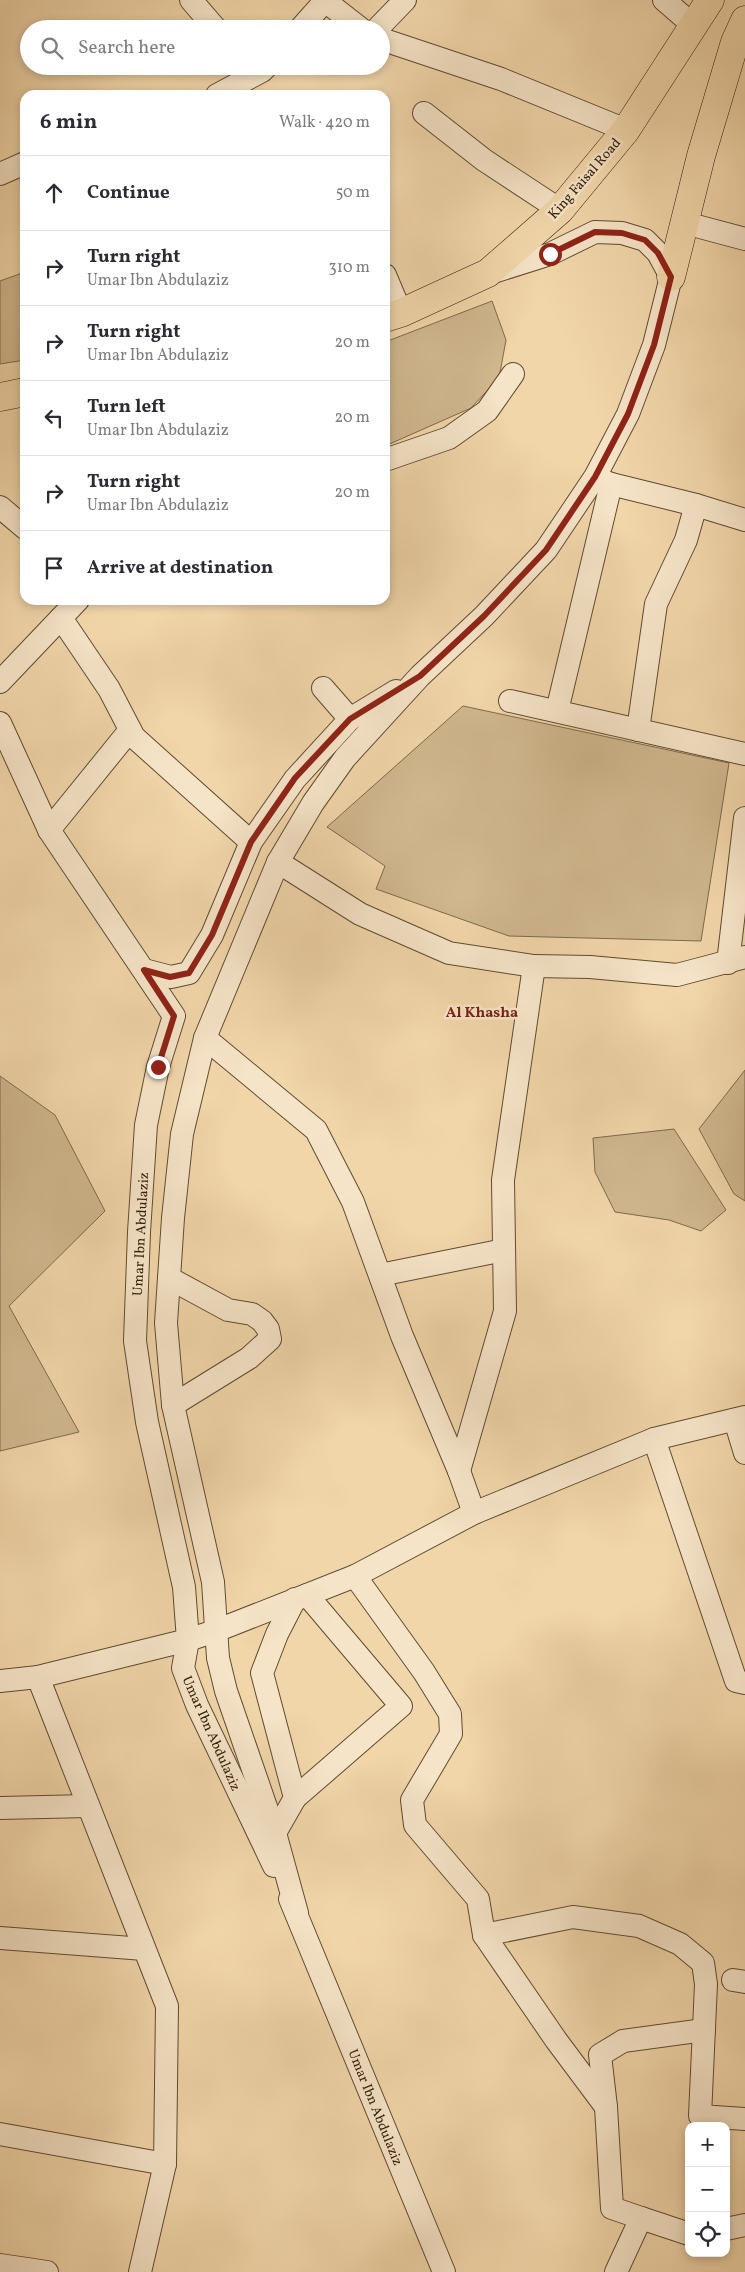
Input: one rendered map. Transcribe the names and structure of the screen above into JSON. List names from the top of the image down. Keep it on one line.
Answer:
{"streets":{"main road":["King Faisal Road"],"street":["Umar Ibn Abdulaziz"]},"districts":["Al Khasha"],"page":{"search":"Search here","heading":["6 min","Walk · 420 m"],"list":[["Continue","50 m"],["Turn right","Umar Ibn Abdulaziz","310 m"],["Turn right","Umar Ibn Abdulaziz","20 m"],["Turn left","Umar Ibn Abdulaziz","20 m"],["Turn right","Umar Ibn Abdulaziz","20 m"],"Arrive at destination"],"map_buttons":["+","−"]}}
